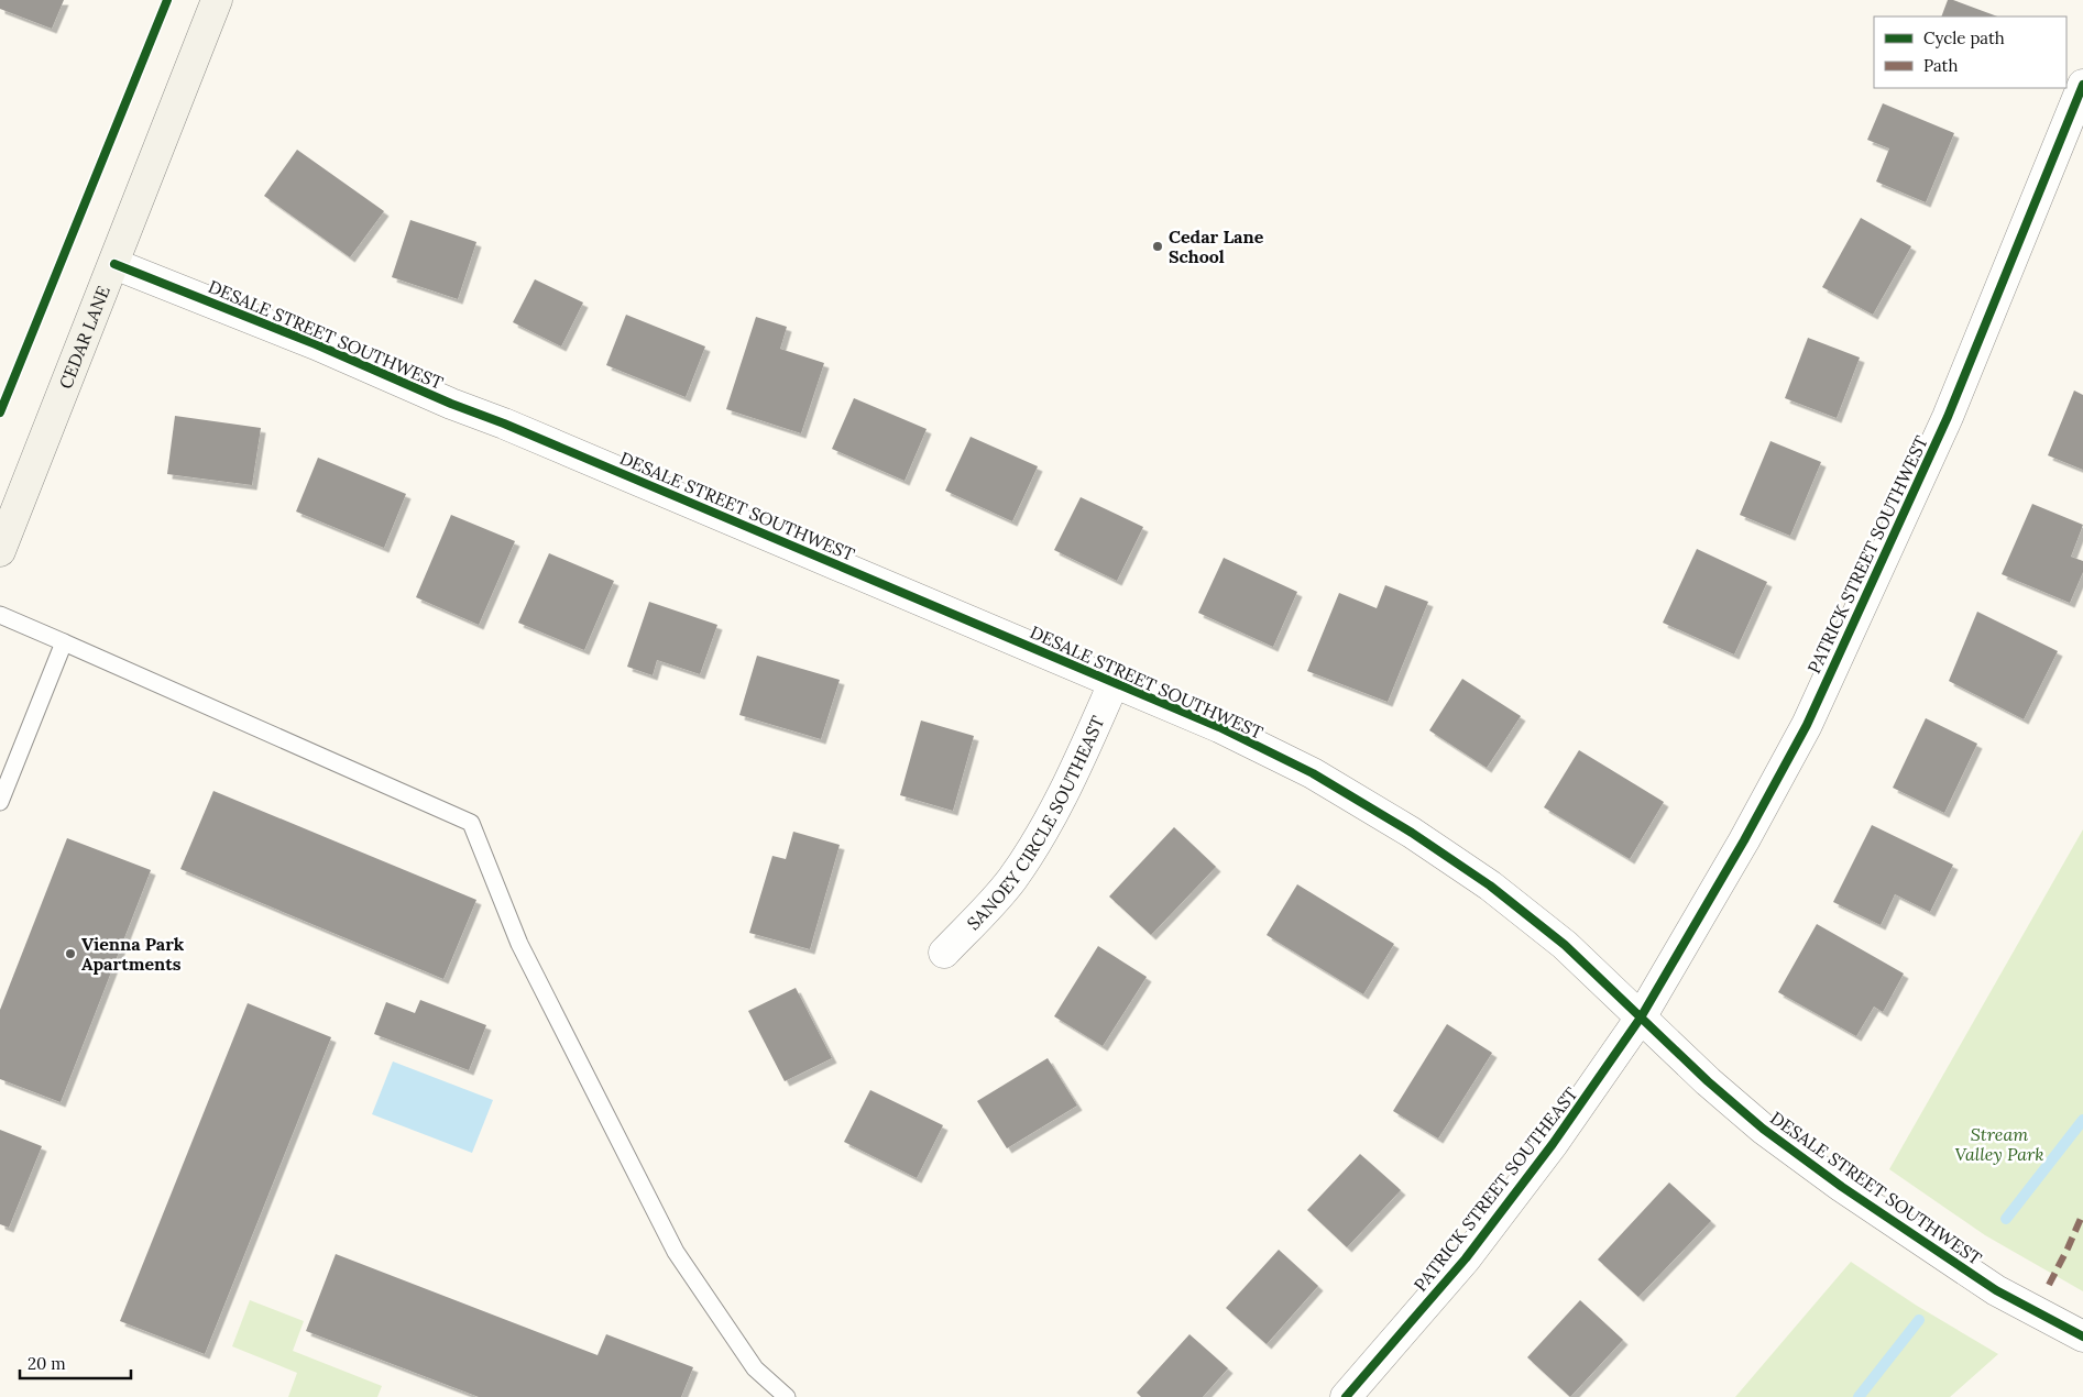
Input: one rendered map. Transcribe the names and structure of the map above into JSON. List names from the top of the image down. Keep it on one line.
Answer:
{"streets":{"main road":["CEDAR LANE"],"street":["DESALE STREET SOUTHWEST","PATRICK STREET SOUTHWEST","SANOEY CIRCLE SOUTHEAST","PATRICK STREET SOUTHEAST"]},"crossings":[["DESALE STREET SOUTHWEST","CEDAR LANE"],["DESALE STREET SOUTHWEST","PATRICK STREET SOUTHWEST"],["DESALE STREET SOUTHWEST","SANOEY CIRCLE SOUTHEAST"],["DESALE STREET SOUTHWEST","PATRICK STREET SOUTHEAST"],["PATRICK STREET SOUTHWEST","PATRICK STREET SOUTHEAST"]],"parks":["Stream Valley Park"],"places":["Cedar Lane School","Vienna Park Apartments"],"legend":["Cycle path","Path"],"scale_bar":"20 m"}
